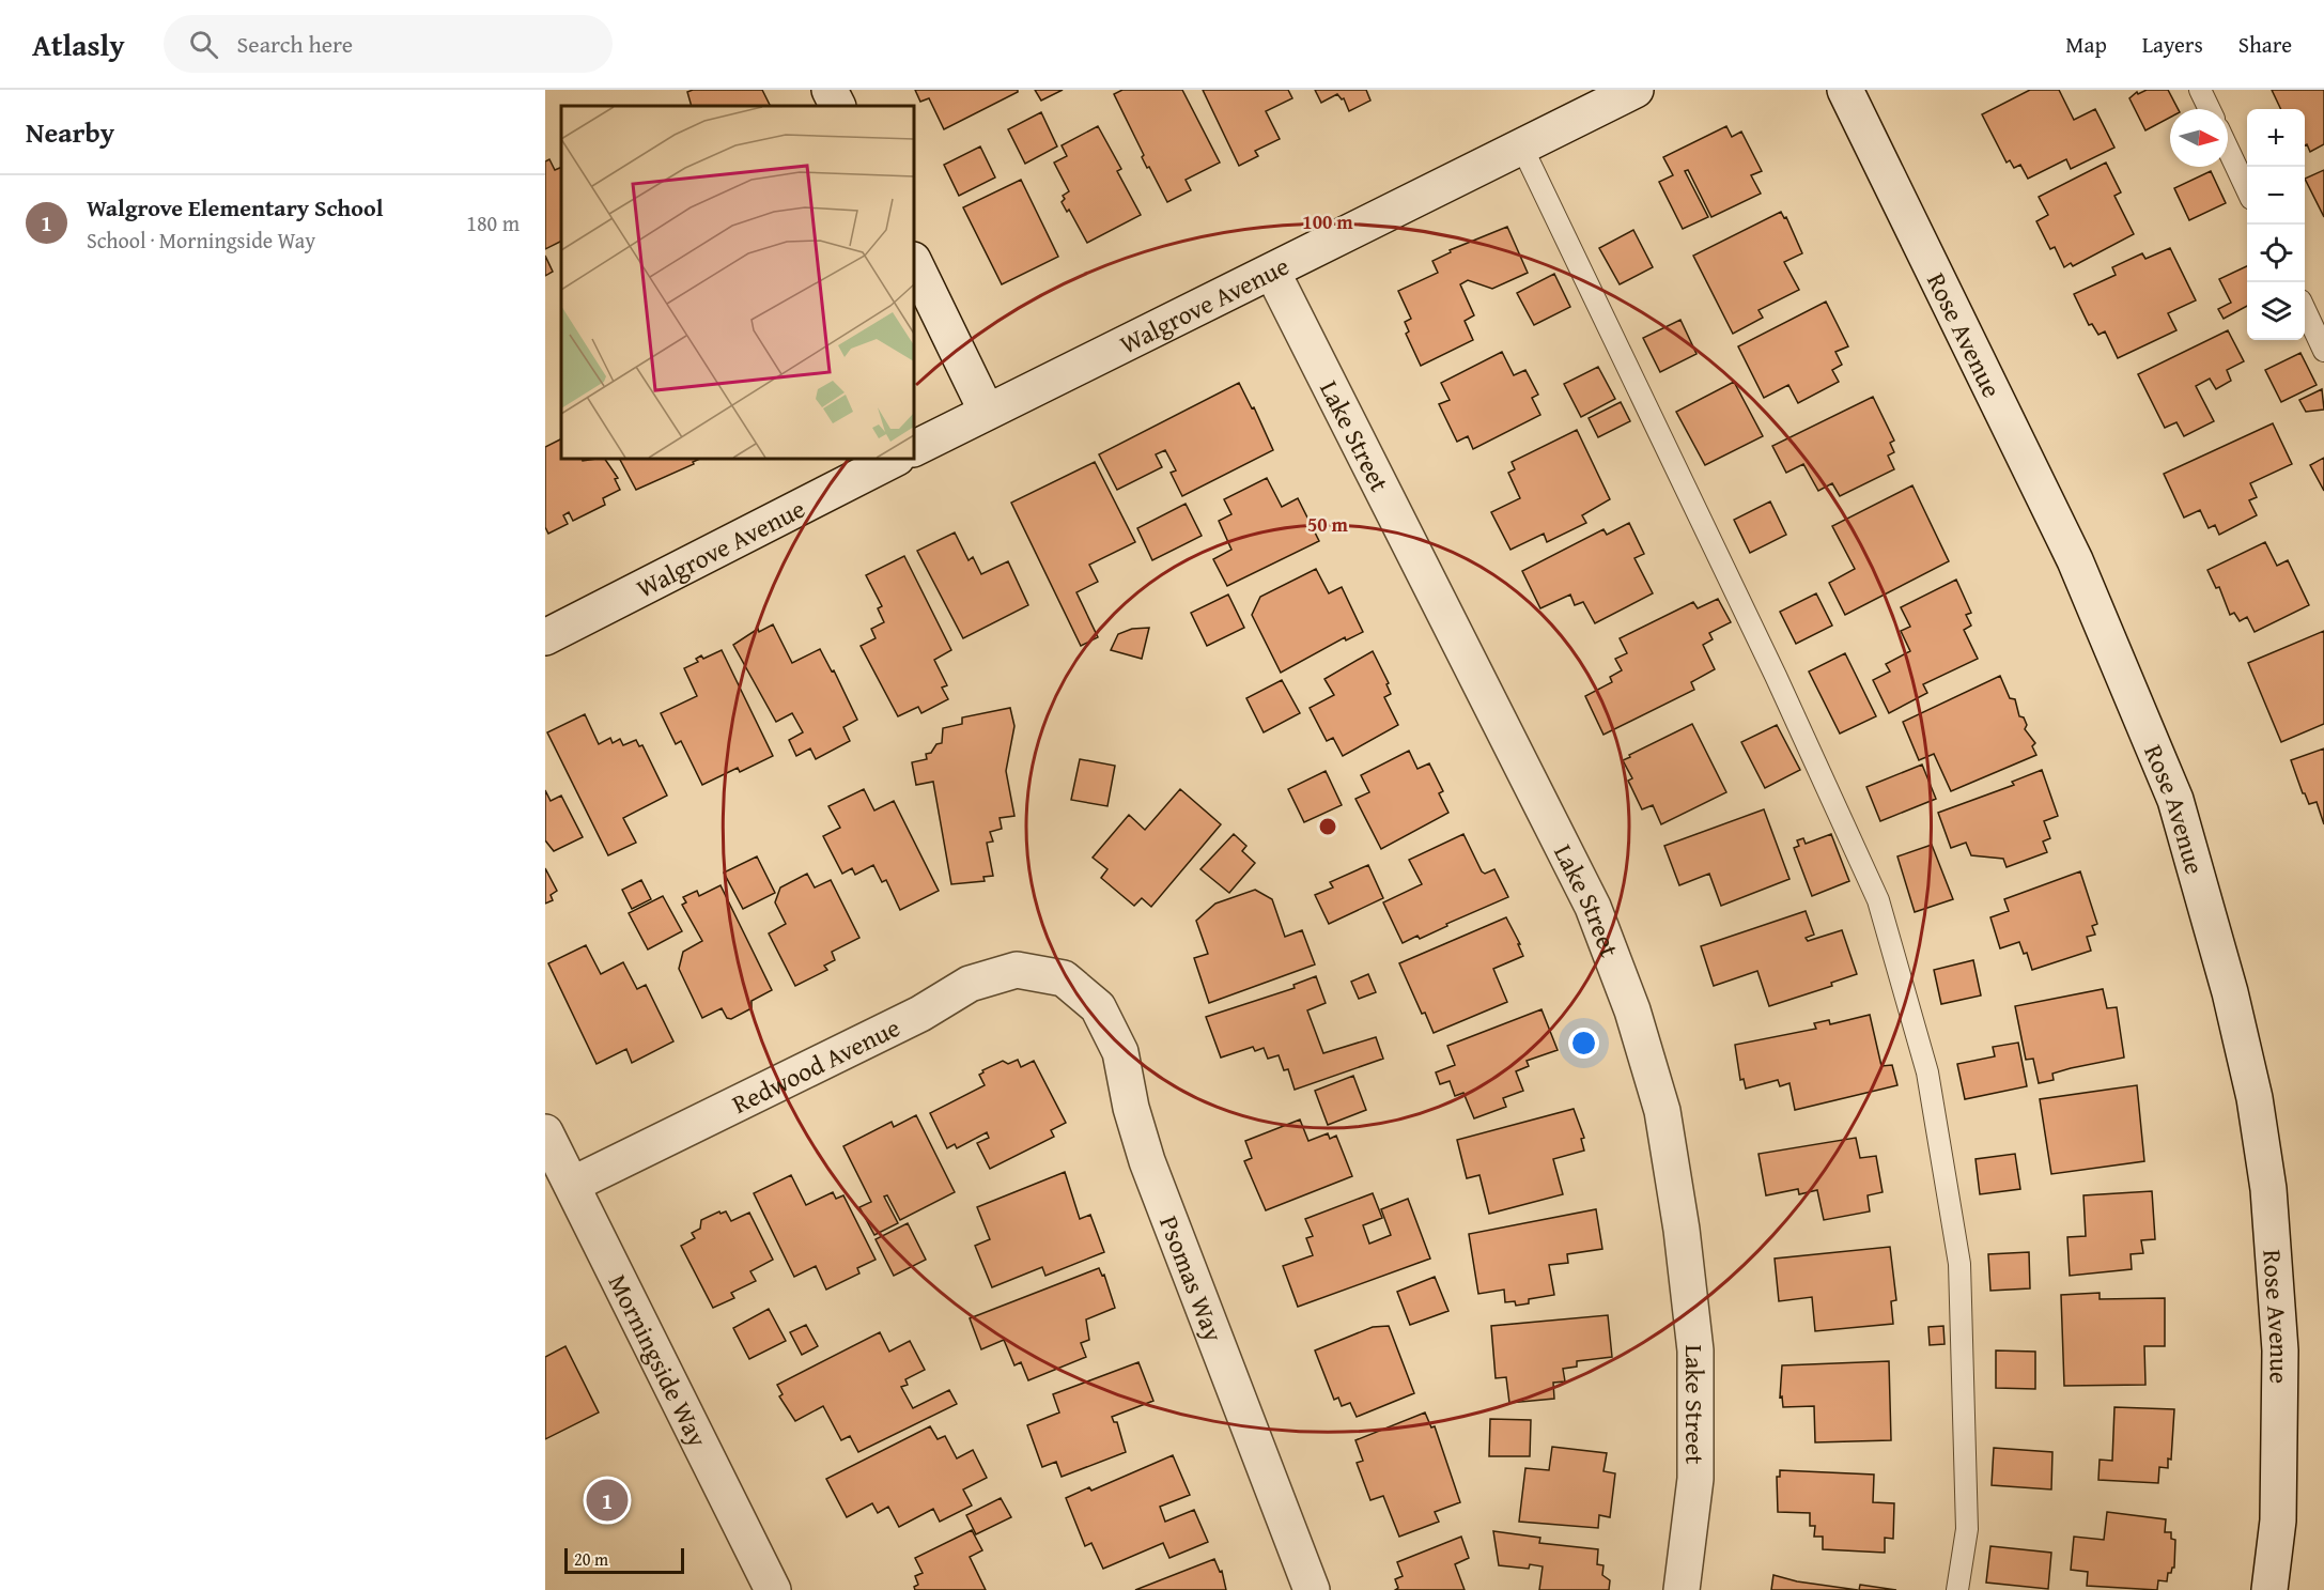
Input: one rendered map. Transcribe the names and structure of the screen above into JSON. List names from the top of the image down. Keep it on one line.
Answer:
{"streets":{"street":["Walgrove Avenue","Rose Avenue","Lake Street","Redwood Avenue","Psomas Way","Morningside Way"]},"crossings":[["Walgrove Avenue","Lake Street"],["Redwood Avenue","Psomas Way"],["Redwood Avenue","Morningside Way"]],"scale_bar":"20 m","north":"right","page":{"header":"Atlasly","search":"Search here","nav":["Map","Layers","Share"],"heading":"Nearby","map_buttons":["+","−"],"list":[{"mark":"1","name":"Walgrove Elementary School","note":"School · Morningside Way","value":"180 m"}],"pins":"1","scale":"20 m"},"rings":["100 m","50 m"]}
